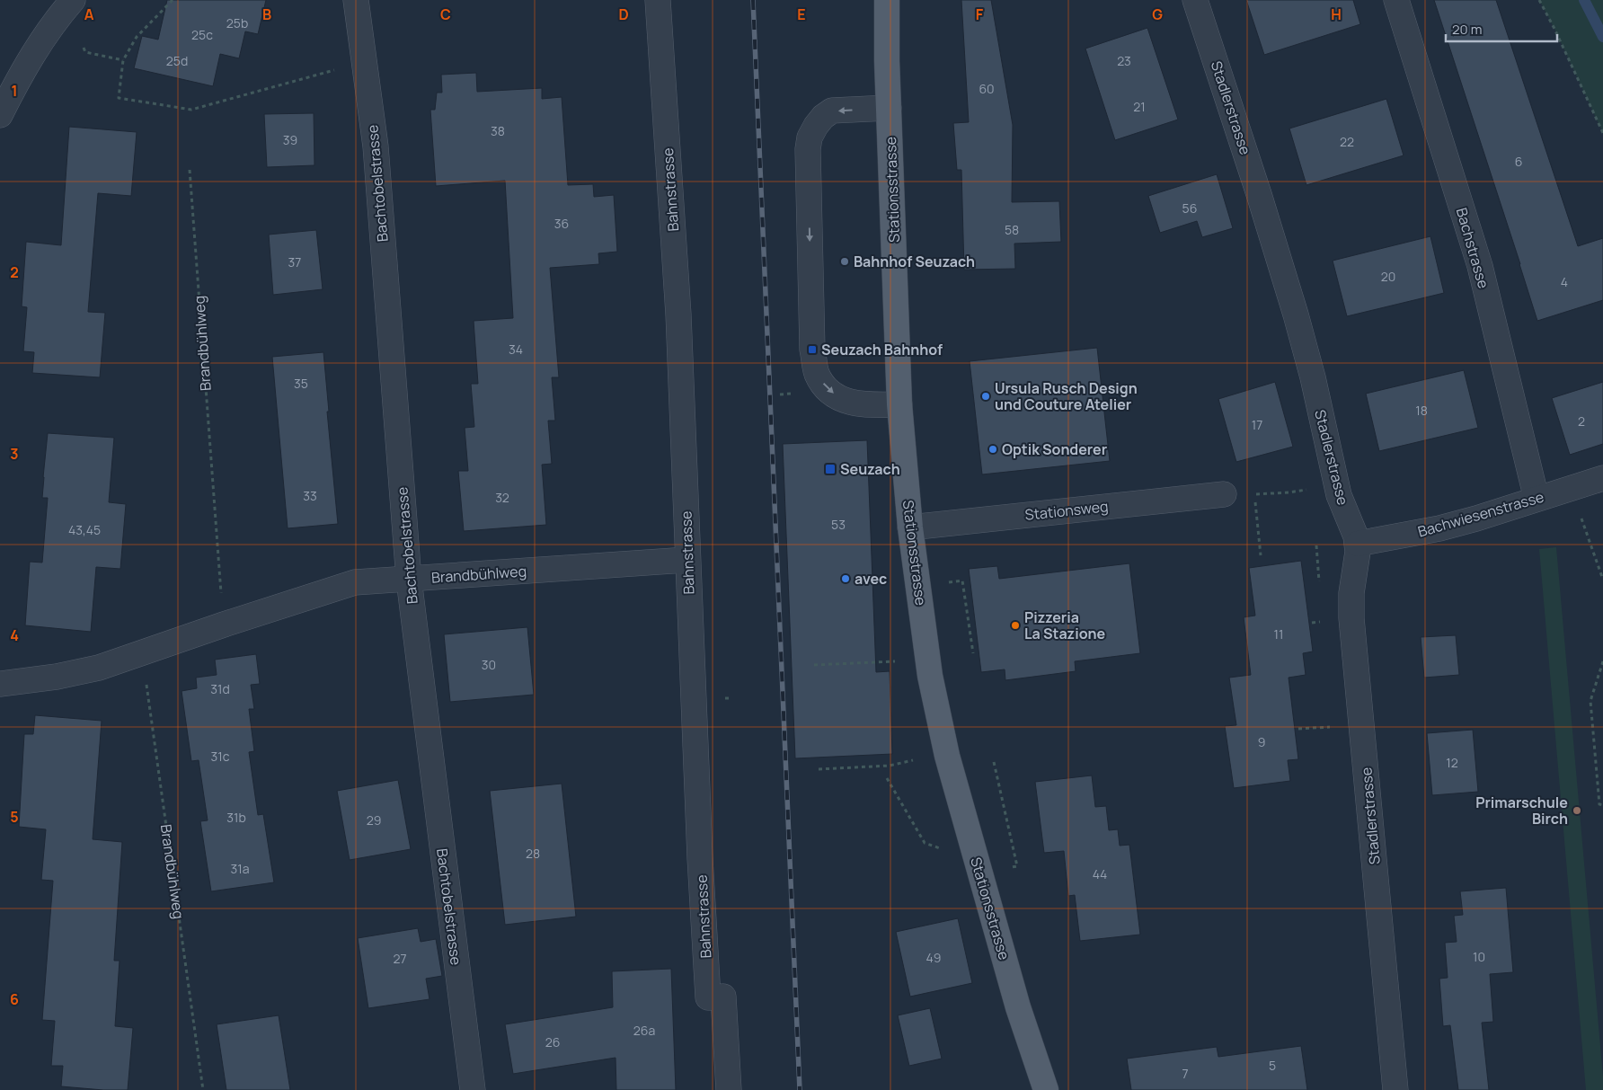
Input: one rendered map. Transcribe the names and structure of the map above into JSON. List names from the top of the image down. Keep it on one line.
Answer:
{"streets":{"main road":["Stationsstrasse"],"street":["Stadlerstrasse","Bachtobelstrasse","Bahnstrasse","Bachstrasse","Brandbühlweg","Stationsweg","Bachwiesenstrasse"]},"crossings":[["Stadlerstrasse","Bachwiesenstrasse"],["Bachtobelstrasse","Brandbühlweg"],["Bahnstrasse","Brandbühlweg"],["Stationsstrasse","Stationsweg"],["Bachstrasse","Bachwiesenstrasse"]],"places":{"other":["Bahnhof Seuzach","Ursula Rusch Design und Couture Atelier","Optik Sonderer","avec","Pizzeria La Stazione","Primarschule Birch"],"transit":["Seuzach Bahnhof","Seuzach"]},"house_numbers":["25b","25c","25d","23","60","21","38","39","22","6","56","36","58","37","20","4","34","35","18","2","17","33","32","53","43,45","11","30","31d","9","31c","12","31b","29","28","31a","44","10","49","27","26a","26","5","7"],"scale_bar":"20 m","grid":{"columns":["A","B","C","D","E","F","G","H"],"rows":["1","2","3","4","5","6"]}}
